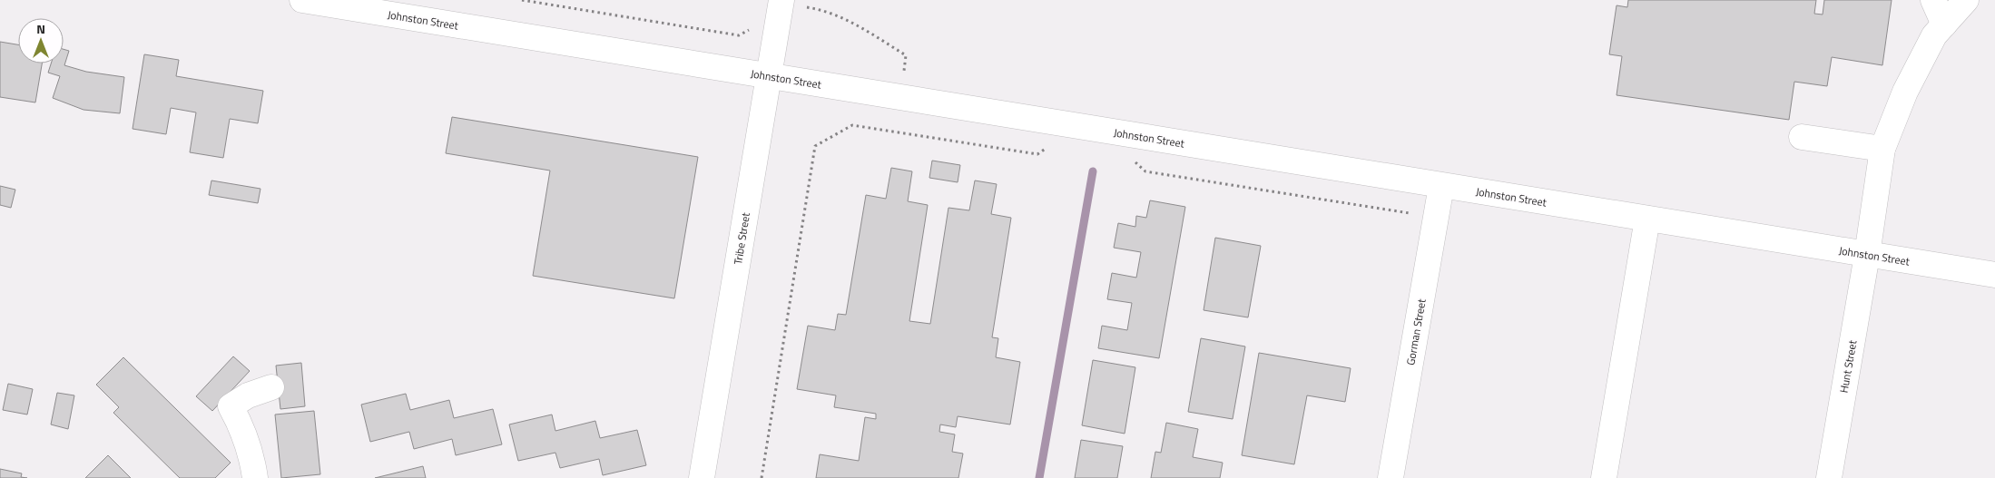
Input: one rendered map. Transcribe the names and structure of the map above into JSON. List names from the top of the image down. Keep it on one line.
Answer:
{"streets":{"street":["Johnston Street","Tribe Street","Gorman Street","Hunt Street"]},"crossings":[["Johnston Street","Tribe Street"],["Johnston Street","Gorman Street"],["Johnston Street","Hunt Street"]],"north":"top"}
